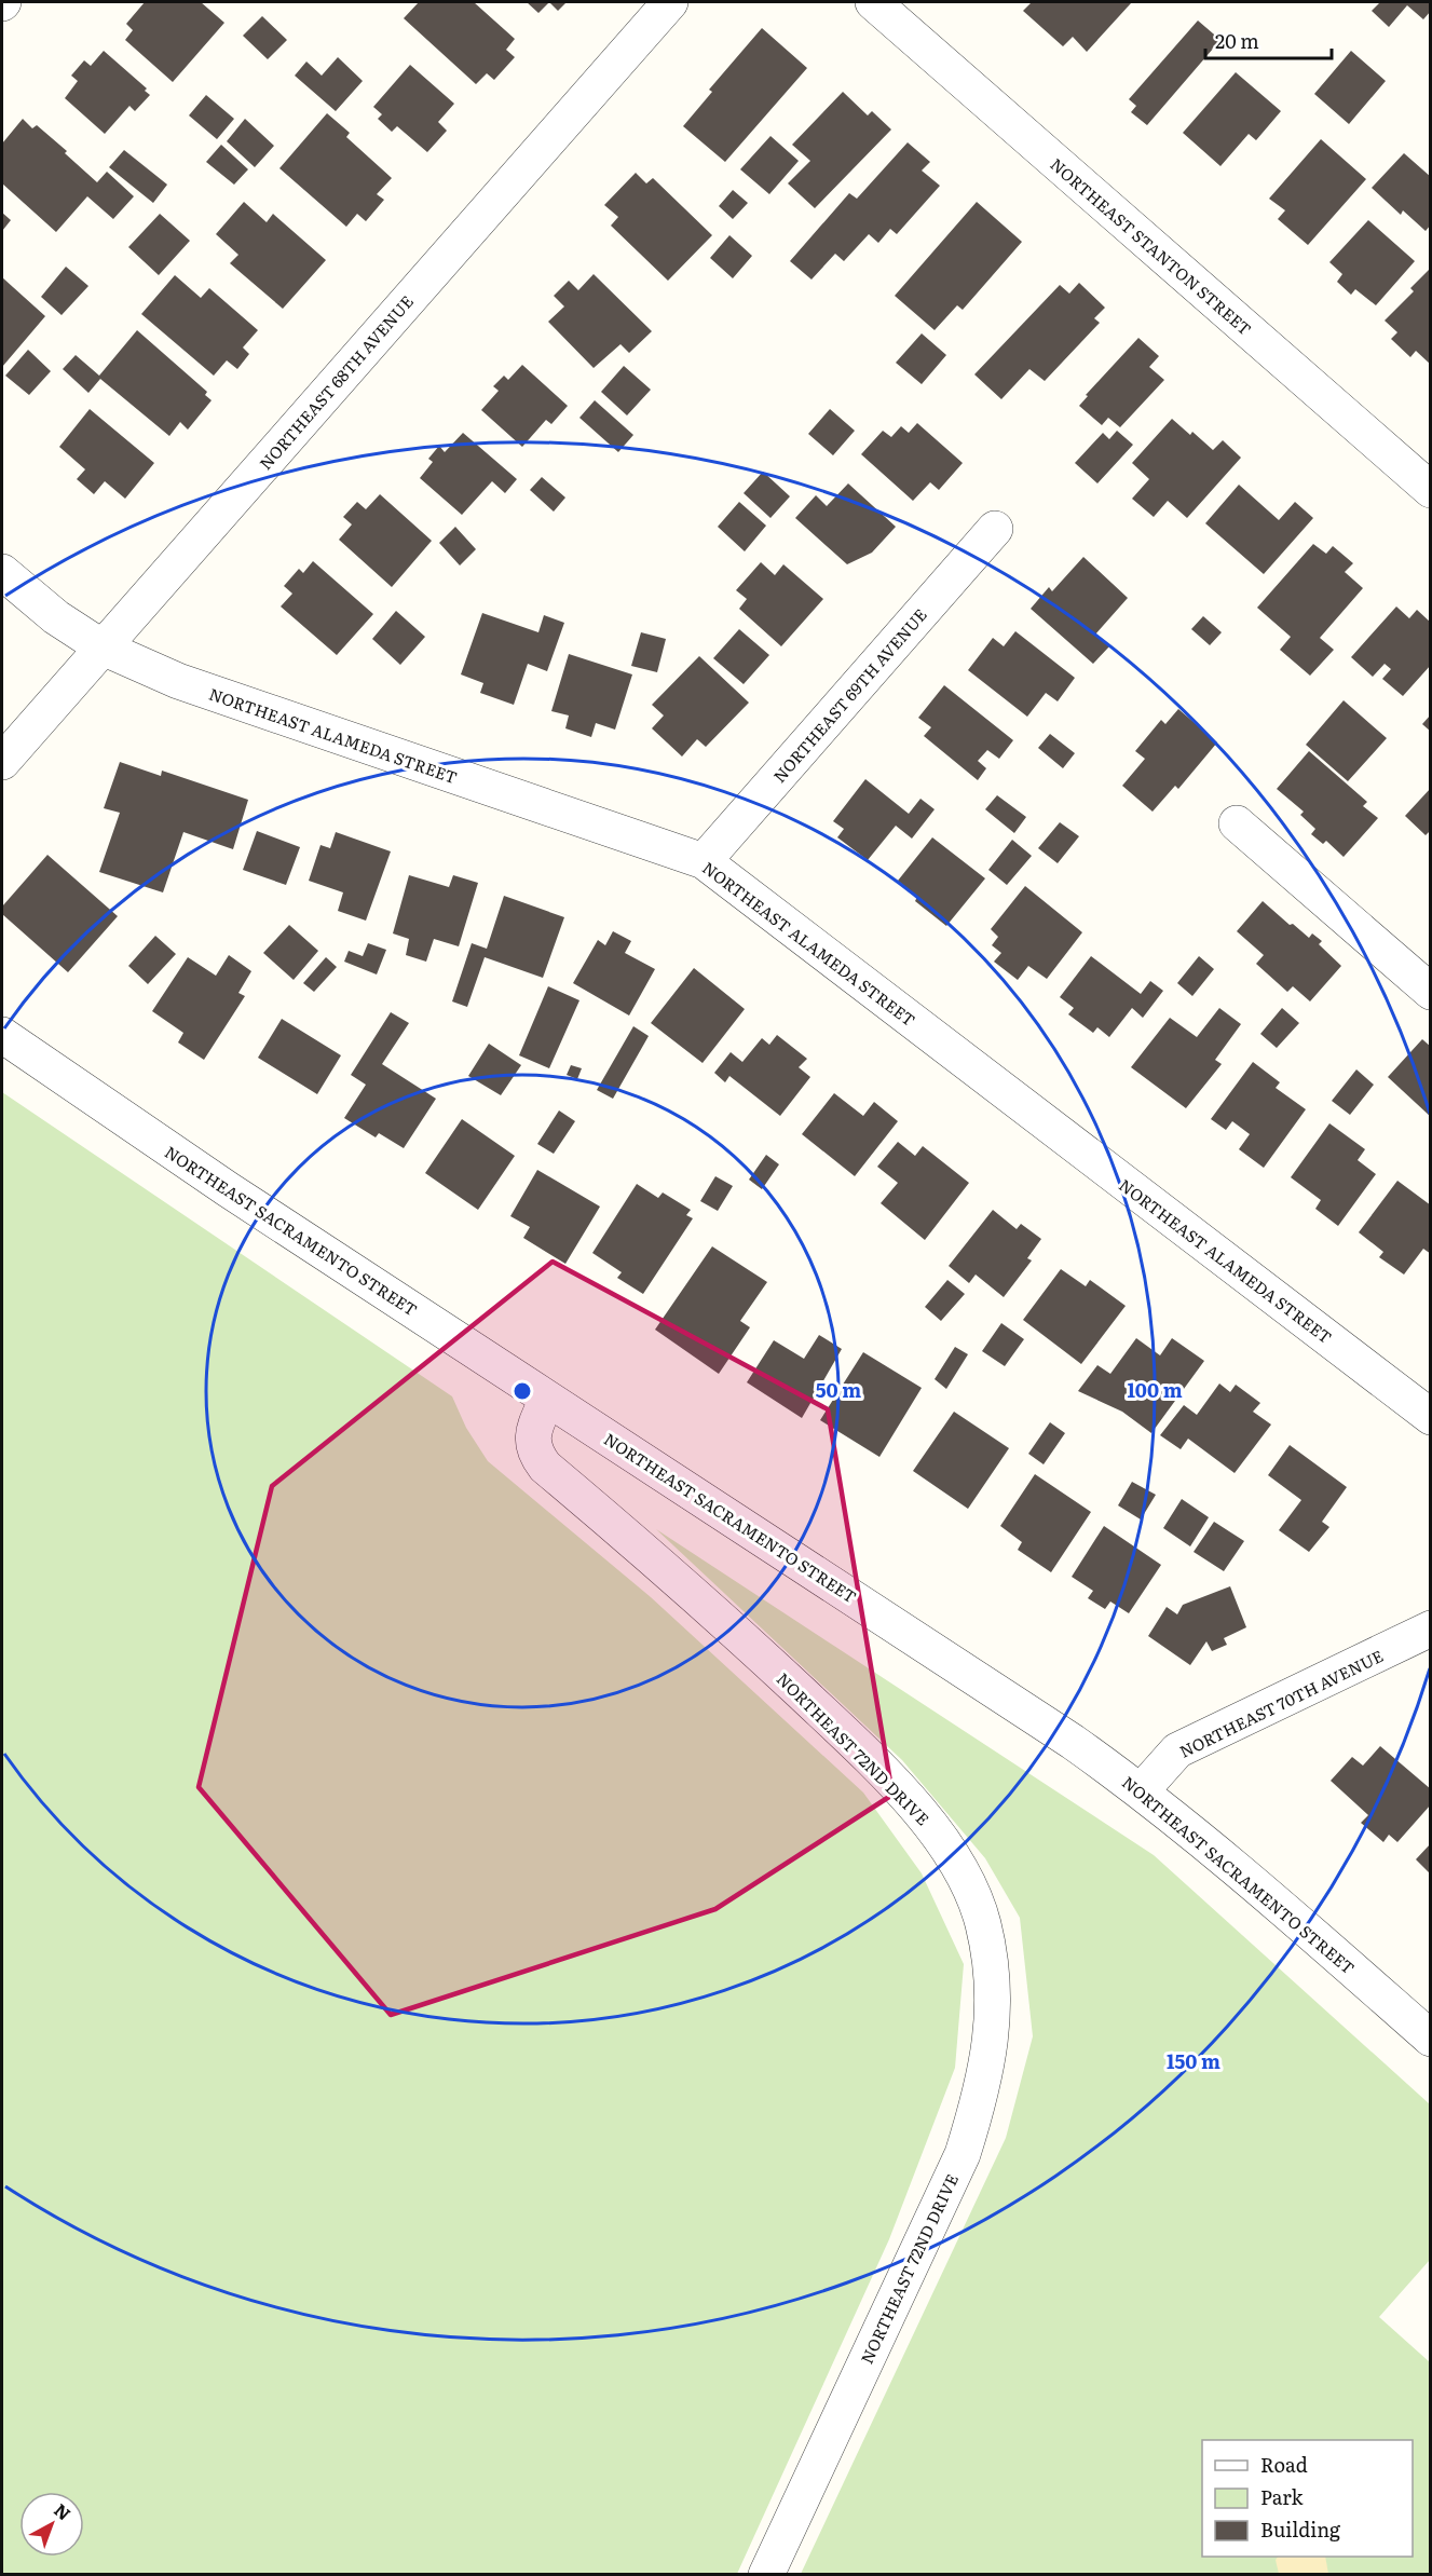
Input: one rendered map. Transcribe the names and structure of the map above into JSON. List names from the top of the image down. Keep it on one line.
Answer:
{"streets":{"street":["NORTHEAST STANTON STREET","NORTHEAST 68TH AVENUE","NORTHEAST 69TH AVENUE","NORTHEAST ALAMEDA STREET","NORTHEAST SACRAMENTO STREET","NORTHEAST 70TH AVENUE","NORTHEAST 72ND DRIVE"]},"crossings":[["NORTHEAST 68TH AVENUE","NORTHEAST ALAMEDA STREET"],["NORTHEAST 69TH AVENUE","NORTHEAST ALAMEDA STREET"],["NORTHEAST SACRAMENTO STREET","NORTHEAST 70TH AVENUE"],["NORTHEAST SACRAMENTO STREET","NORTHEAST 72ND DRIVE"]],"legend":["Road","Park","Building"],"scale_bar":"20 m","north":"top right","rings":["50 m","100 m","150 m"]}
